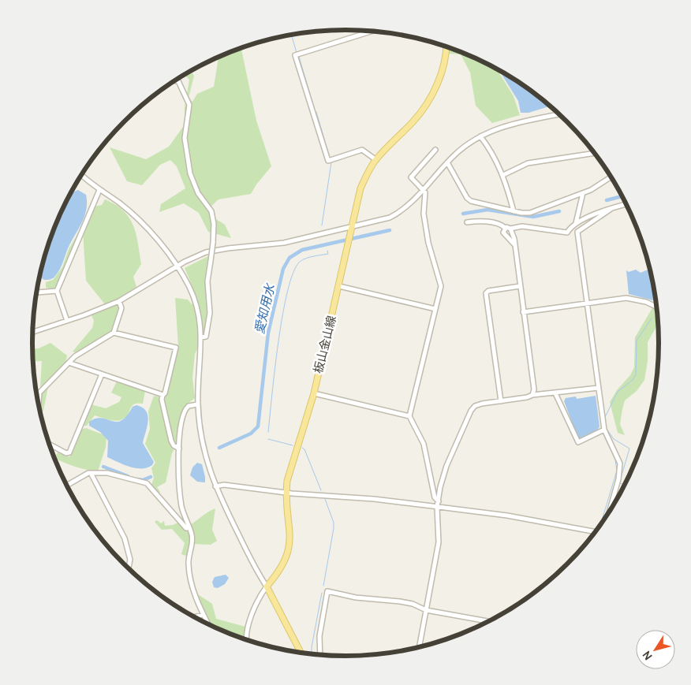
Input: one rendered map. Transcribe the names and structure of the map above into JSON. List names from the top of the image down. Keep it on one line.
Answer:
{"streets":{"main road":["板山金山線"]},"water":["愛知用水"],"north":"bottom left"}
